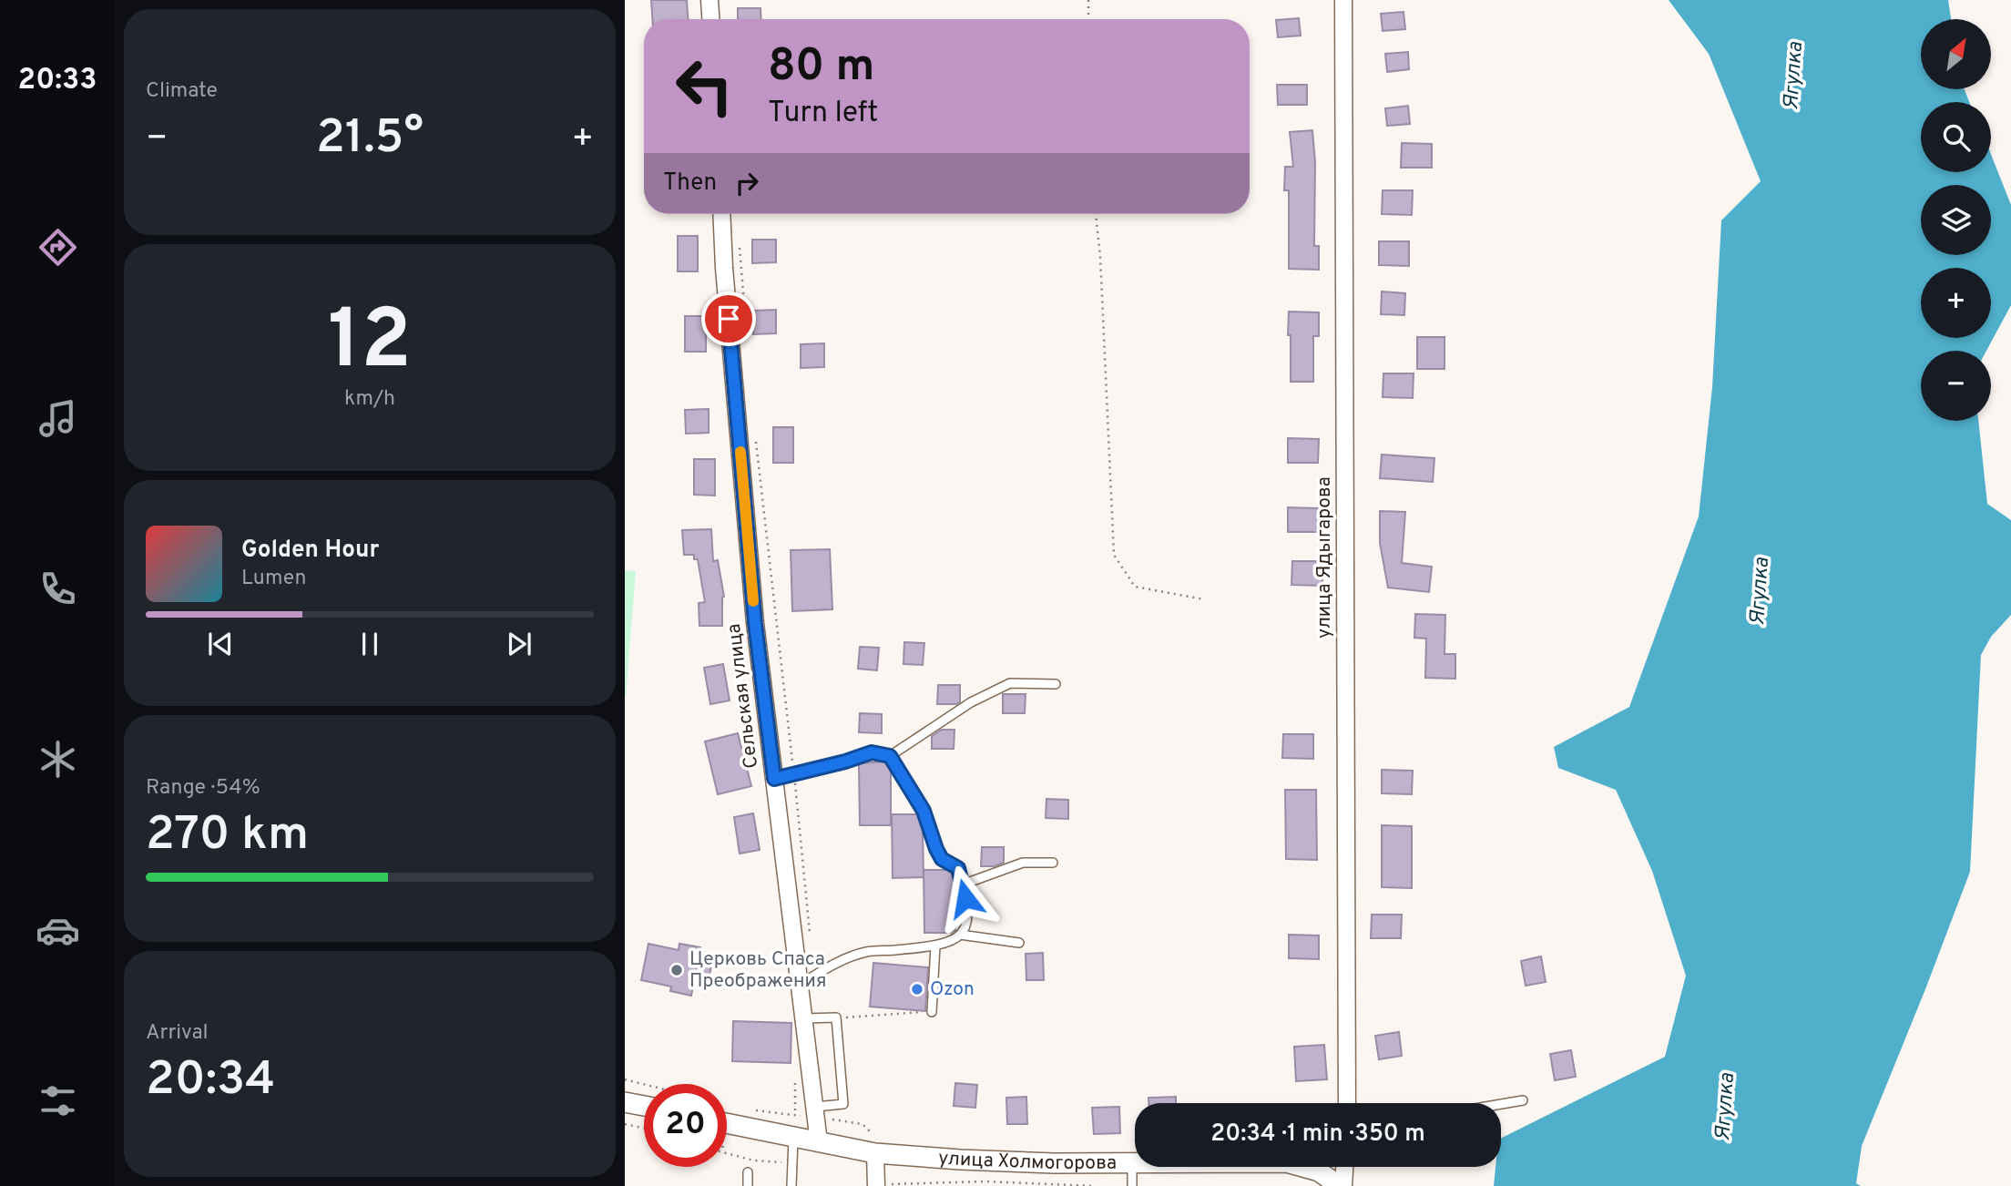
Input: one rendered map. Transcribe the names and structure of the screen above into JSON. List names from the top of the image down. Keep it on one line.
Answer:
{"streets":{"street":["улица Ядыгарова","Сельская улица","улица Холмогорова"]},"crossings":[["Сельская улица","улица Холмогорова"]],"water":["Ягулка"],"places":["Церковь Спаса Преображения","Ozon"],"north":"top right","page":{"tabs":"20:33","tile":["Climate",["12","km/h"],["Range · 54%","270 km"],["Arrival","20:34"]],"map_buttons":["+","−"],"turn":["80 m","Turn left"],"heat":["−","21.5°","+"],"then":"Then","song":["Golden Hour","Lumen"],"limit":"20","trip":"20:34 · 1 min · 350 m"}}
